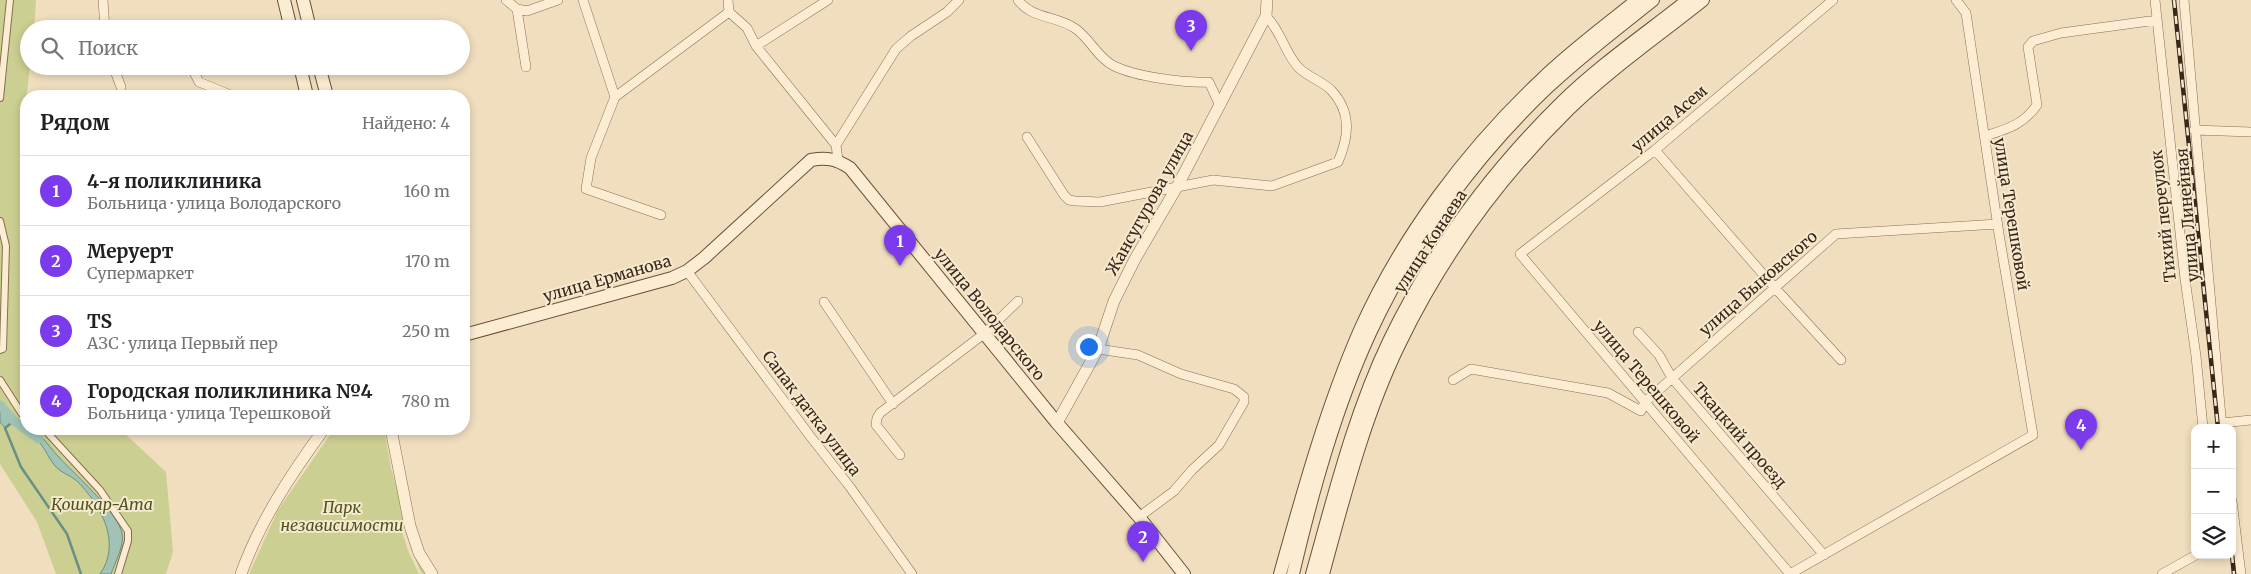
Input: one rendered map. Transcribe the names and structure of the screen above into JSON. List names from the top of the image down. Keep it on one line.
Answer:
{"streets":{"main road":["улица Конаева","улица Ерманова","улица Володарского"],"street":["улица Асем","Жансугурова улица","улица Терешковой","улица Линейная","Тихий переулок","улица Быковского","Сапак датка улица","Ткацкий проезд"]},"crossings":[["улица Асем","улица Терешковой"],["Жансугурова улица","улица Володарского"],["улица Терешковой","улица Быковского"],["улица Терешковой","Ткацкий проезд"],["улица Ерманова","улица Володарского"],["улица Ерманова","Сапак датка улица"],["улица Быковского","Ткацкий проезд"]],"parks":["Қошқар-Ата","Парк независимости"],"page":{"pins":["3","1","4","2"],"search":"Поиск","heading":["Рядом","Найдено: 4"],"list":[{"mark":"1","name":"4-я поликлиника","note":"Больница · улица Володарского","value":"160 m"},{"mark":"2","name":"Меруерт","note":"Супермаркет","value":"170 m"},{"mark":"3","name":"TS","note":"АЗС · улица Первый пер","value":"250 m"},{"mark":"4","name":"Городская поликлиника №4","note":"Больница · улица Терешковой","value":"780 m"}],"map_buttons":["+","−"]}}
